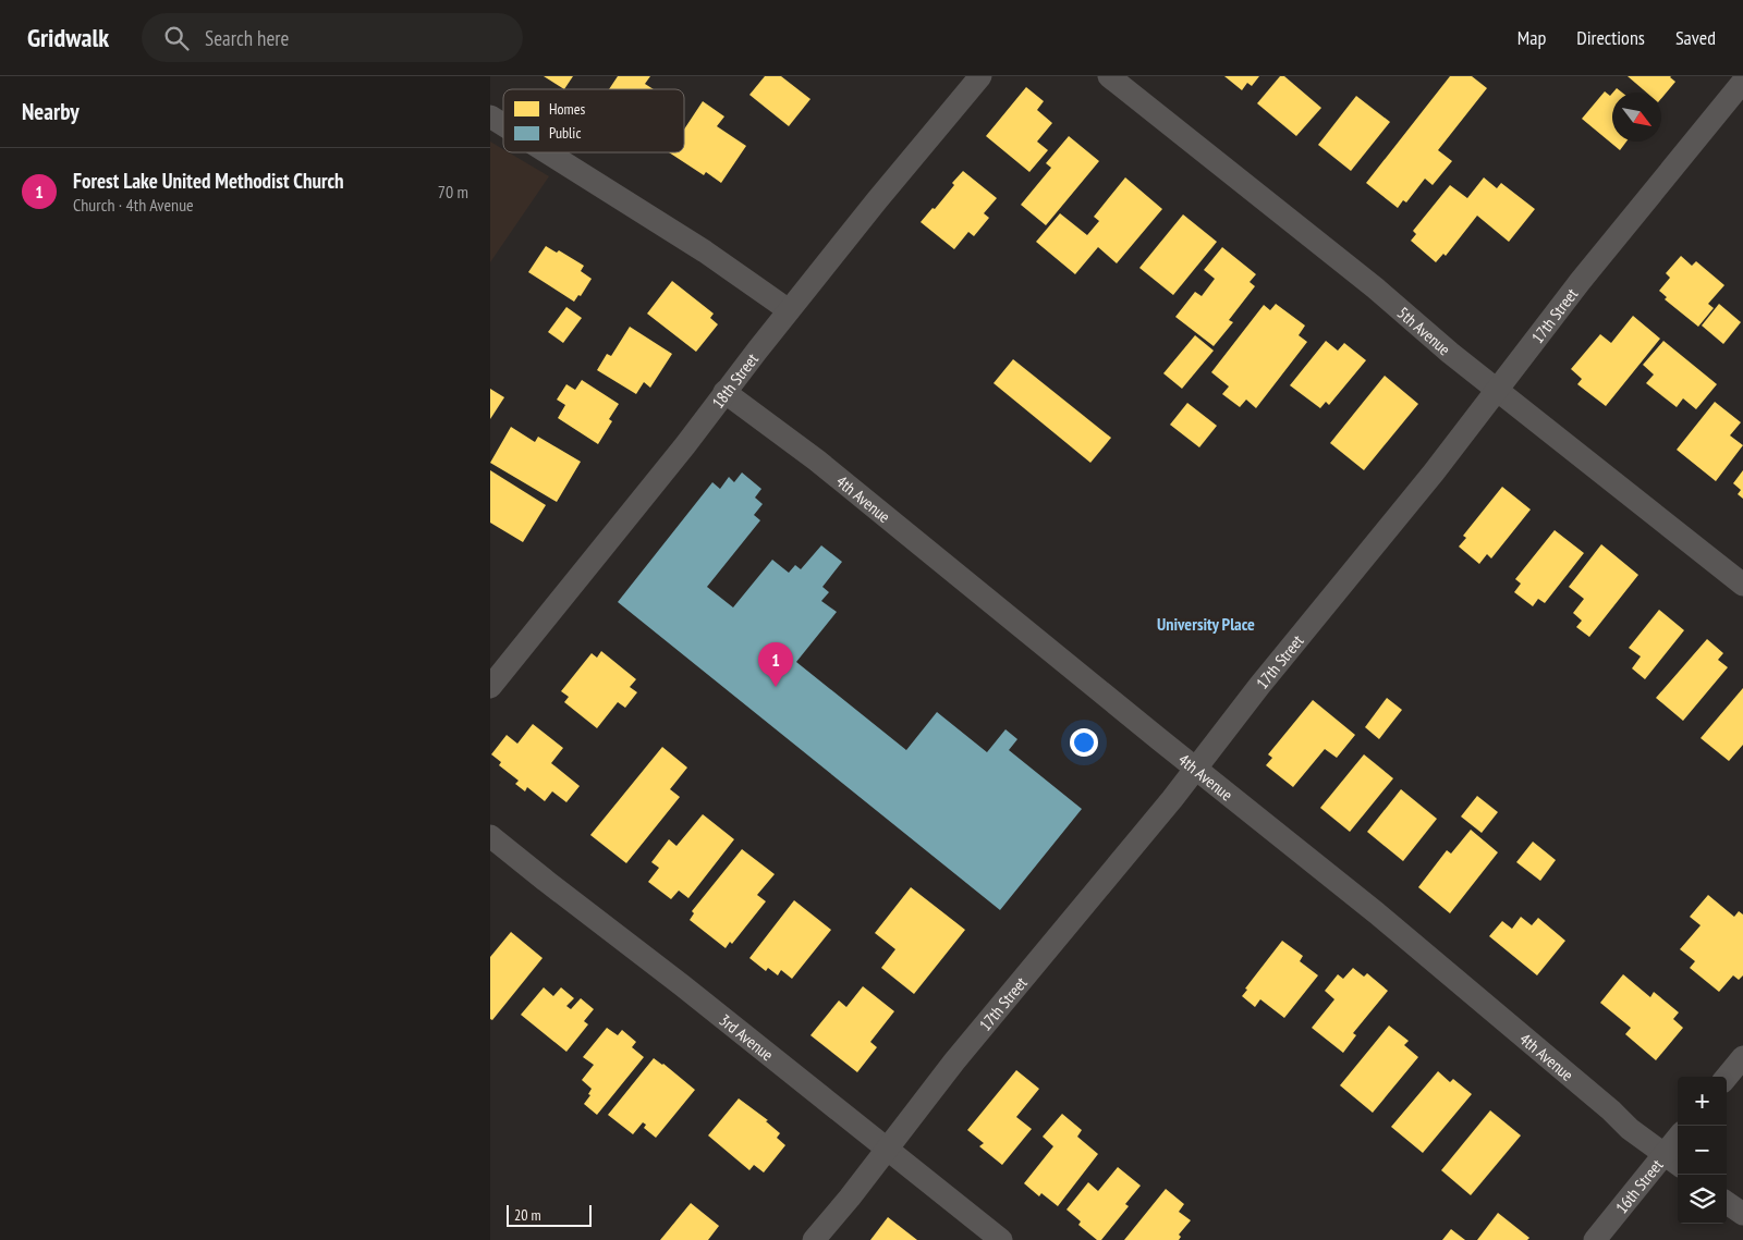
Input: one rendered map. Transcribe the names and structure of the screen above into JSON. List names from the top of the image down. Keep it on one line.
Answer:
{"streets":{"street":["17th Street","5th Avenue","18th Street","4th Avenue","3rd Avenue","16th Street"]},"crossings":[["17th Street","5th Avenue"],["17th Street","4th Avenue"],["17th Street","3rd Avenue"],["18th Street","4th Avenue"],["4th Avenue","16th Street"]],"districts":["University Place"],"legend":["Homes","Public"],"scale_bar":"20 m","north":"bottom right","page":{"header":"Gridwalk","search":"Search here","nav":["Map","Directions","Saved"],"heading":"Nearby","list":[{"mark":"1","name":"Forest Lake United Methodist Church","note":"Church · 4th Avenue","value":"70 m"}],"pins":"1","map_buttons":["+","−"],"scale":"20 m"}}
